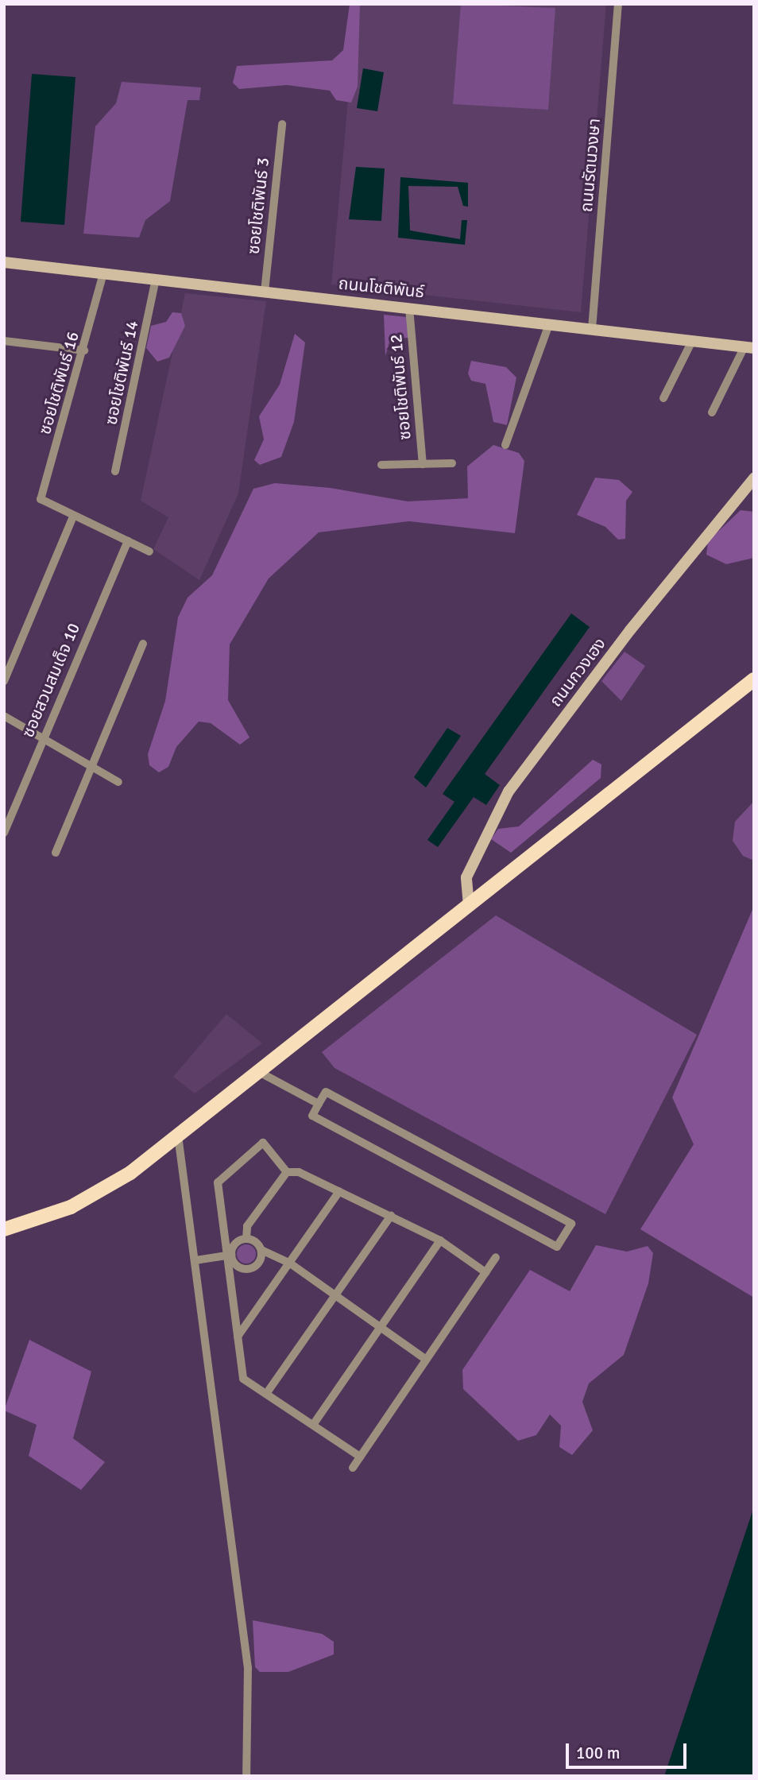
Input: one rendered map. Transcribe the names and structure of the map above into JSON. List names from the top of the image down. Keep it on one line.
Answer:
{"streets":{"street":["ถนนรัตนวงษา","ซอยโชติพันธ์ 3","ถนนโชติพันธ์","ซอยโชติพันธ์ 14","ซอยโชติพันธ์ 16","ซอยโชติพันธ์ 12","ถนนกวงเฮง","ซอยสวนสมเด็จ 10"]},"crossings":[["ถนนรัตนวงษา","ถนนโชติพันธ์"],["ซอยโชติพันธ์ 3","ถนนโชติพันธ์"],["ถนนโชติพันธ์","ซอยโชติพันธ์ 14"],["ถนนโชติพันธ์","ซอยโชติพันธ์ 16"],["ถนนโชติพันธ์","ซอยโชติพันธ์ 12"]],"scale_bar":"100 m"}
